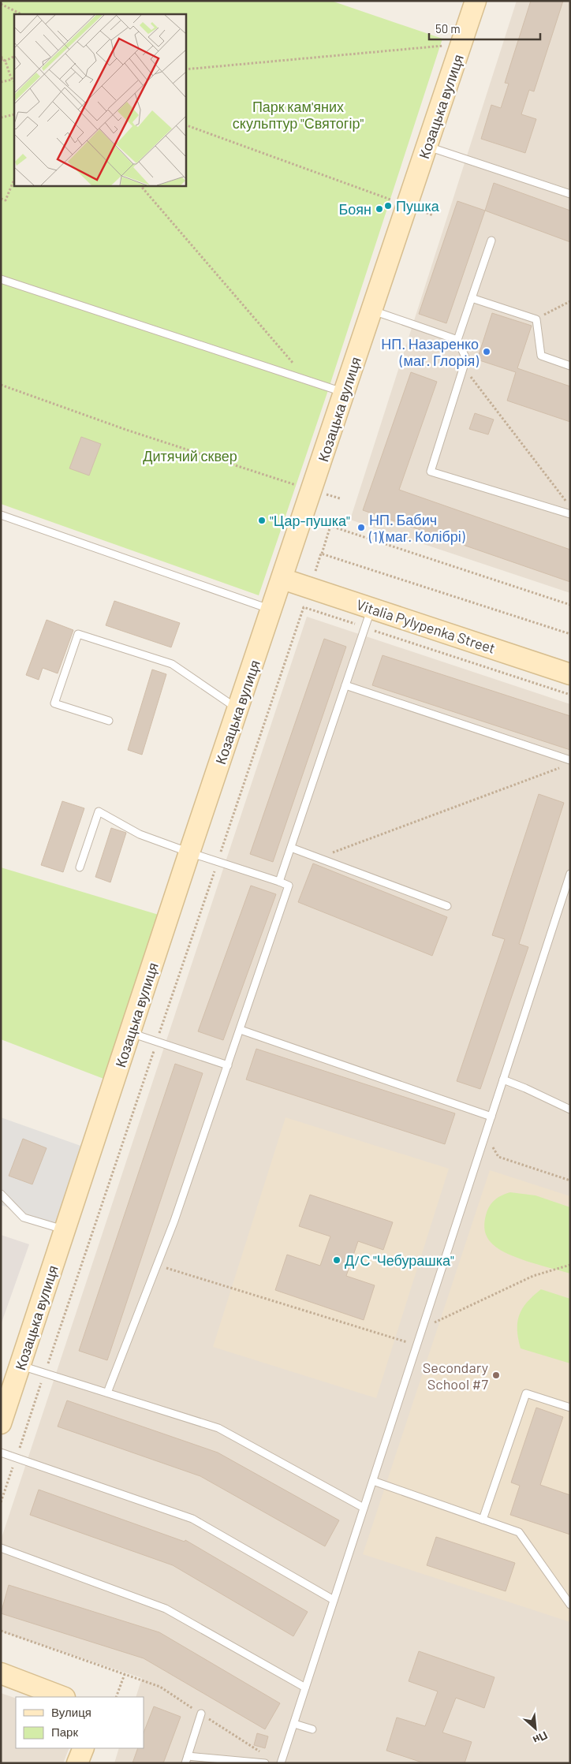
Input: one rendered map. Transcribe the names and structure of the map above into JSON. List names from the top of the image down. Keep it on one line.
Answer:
{"streets":{"street":["Козацька вулиця","Vitalia Pylypenka Street"]},"crossings":[["Козацька вулиця","Vitalia Pylypenka Street"]],"parks":["Парк кам'яних скульптур \"Святогір\"","Дитячий сквер"],"places":["Пушка","Боян","НП. Назаренко (маг. Глорія)","\"Цар-пушка\"","НП. Бабич (1)(маг. Колібрі)","Д/С \"Чебурашка\"","Secondary School #7"],"legend":["Вулиця","Парк"],"scale_bar":"50 m","north":"bottom right"}
